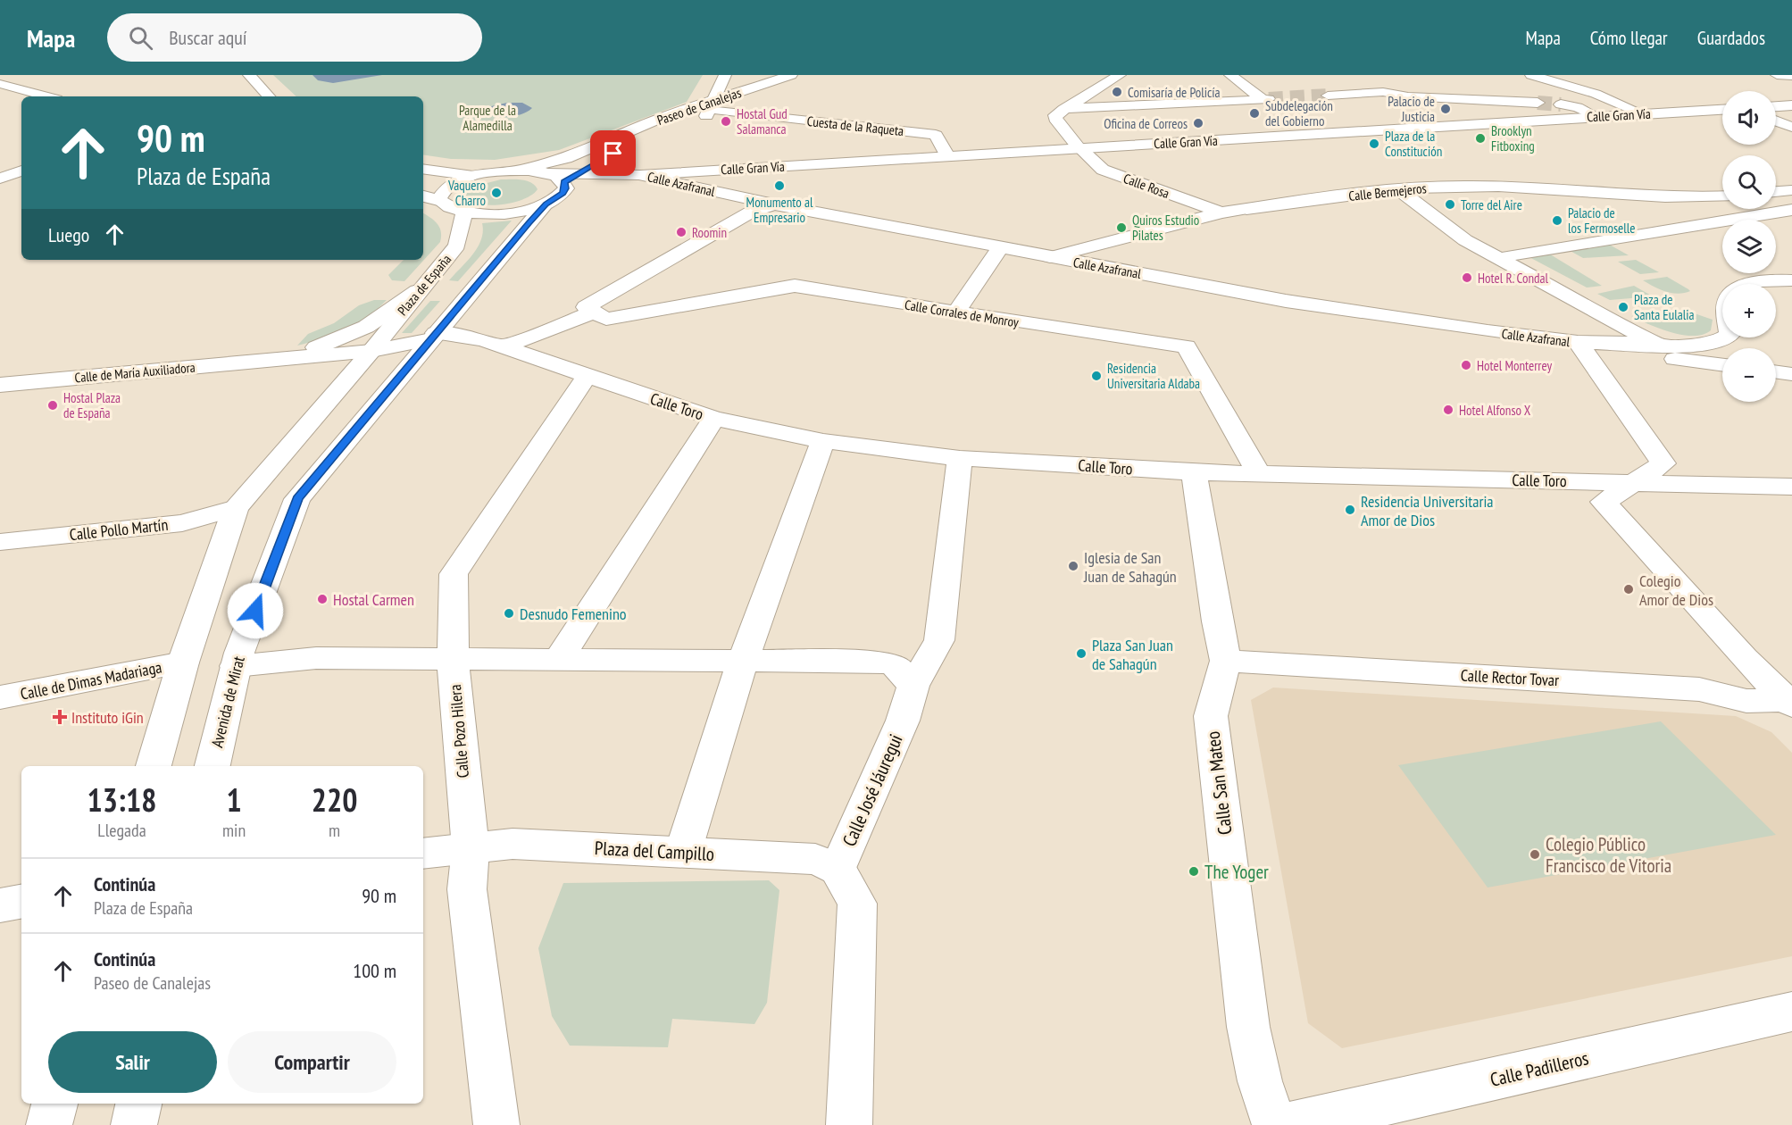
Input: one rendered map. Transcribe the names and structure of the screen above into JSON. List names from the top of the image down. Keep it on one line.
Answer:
{"streets":{"main road":["Paseo de Canalejas","Calle Gran Vía","Cuesta de la Raqueta","Calle Azafranal","Calle Rosa","Calle Bermejeros","Plaza de España","Calle Corrales de Monroy","Calle de María Auxiliadora","Calle Toro","Calle Pollo Martín","Calle Rector Tovar","Calle de Dimas Madariaga","Avenida de Mirat","Calle Pozo Hilera","Calle San Mateo","Calle José Jáuregui","Plaza del Campillo","Calle Padilleros"]},"crossings":[["Paseo de Canalejas","Cuesta de la Raqueta"],["Calle Gran Vía","Cuesta de la Raqueta"],["Calle Gran Vía","Calle Azafranal"],["Calle Gran Vía","Calle Rosa"],["Calle Azafranal","Calle Bermejeros"],["Calle Rosa","Calle Bermejeros"],["Plaza de España","Calle de María Auxiliadora"],["Calle Corrales de Monroy","Calle Toro"],["Calle de María Auxiliadora","Calle Toro"],["Calle de María Auxiliadora","Avenida de Mirat"],["Calle Toro","Avenida de Mirat"],["Calle Toro","Calle Pozo Hilera"],["Calle Toro","Calle San Mateo"],["Calle Toro","Calle José Jáuregui"],["Calle Rector Tovar","Calle San Mateo"],["Calle Pozo Hilera","Plaza del Campillo"],["Calle José Jáuregui","Plaza del Campillo"]],"parks":["Parque de la Alamedilla"],"places":{"other":["Comisaría de Policía","Palacio de Justicia","Subdelegación del Gobierno","Hostal Gud Salamanca","Oficina de Correos","Brooklyn Fitboxing","Plaza de la Constitución","Monumento al Empresario","Vaquero Charro","Torre del Aire","Palacio de los Fermoselle","Quiros Estudio Pilates","Roomin","Hotel R. Condal","Plaza de Santa Eulalia","Hotel Monterrey","Residencia Universitaria Aldaba","Hostal Plaza de España","Hotel Alfonso X","Residencia Universitaria Amor de Dios","Iglesia de San Juan de Sahagún","Colegio Amor de Dios","Hostal Carmen","Desnudo Femenino","Plaza San Juan de Sahagún","Colegio Público Francisco de Vitoria","The Yoger"],"health":["Instituto iGin"]},"page":{"header":"Mapa","search":"Buscar aquí","nav":["Mapa","Cómo llegar","Guardados"],"map_buttons":["+","−"],"turn":["90 m","Plaza de España"],"then":"Luego","eta":["13:18","Llegada","1","min","220","m"],"list":[{"name":"Continúa","note":"Plaza de España","value":"90 m"},{"name":"Continúa","note":"Paseo de Canalejas","value":"100 m"}],"buttons":["Salir","Compartir"]}}
